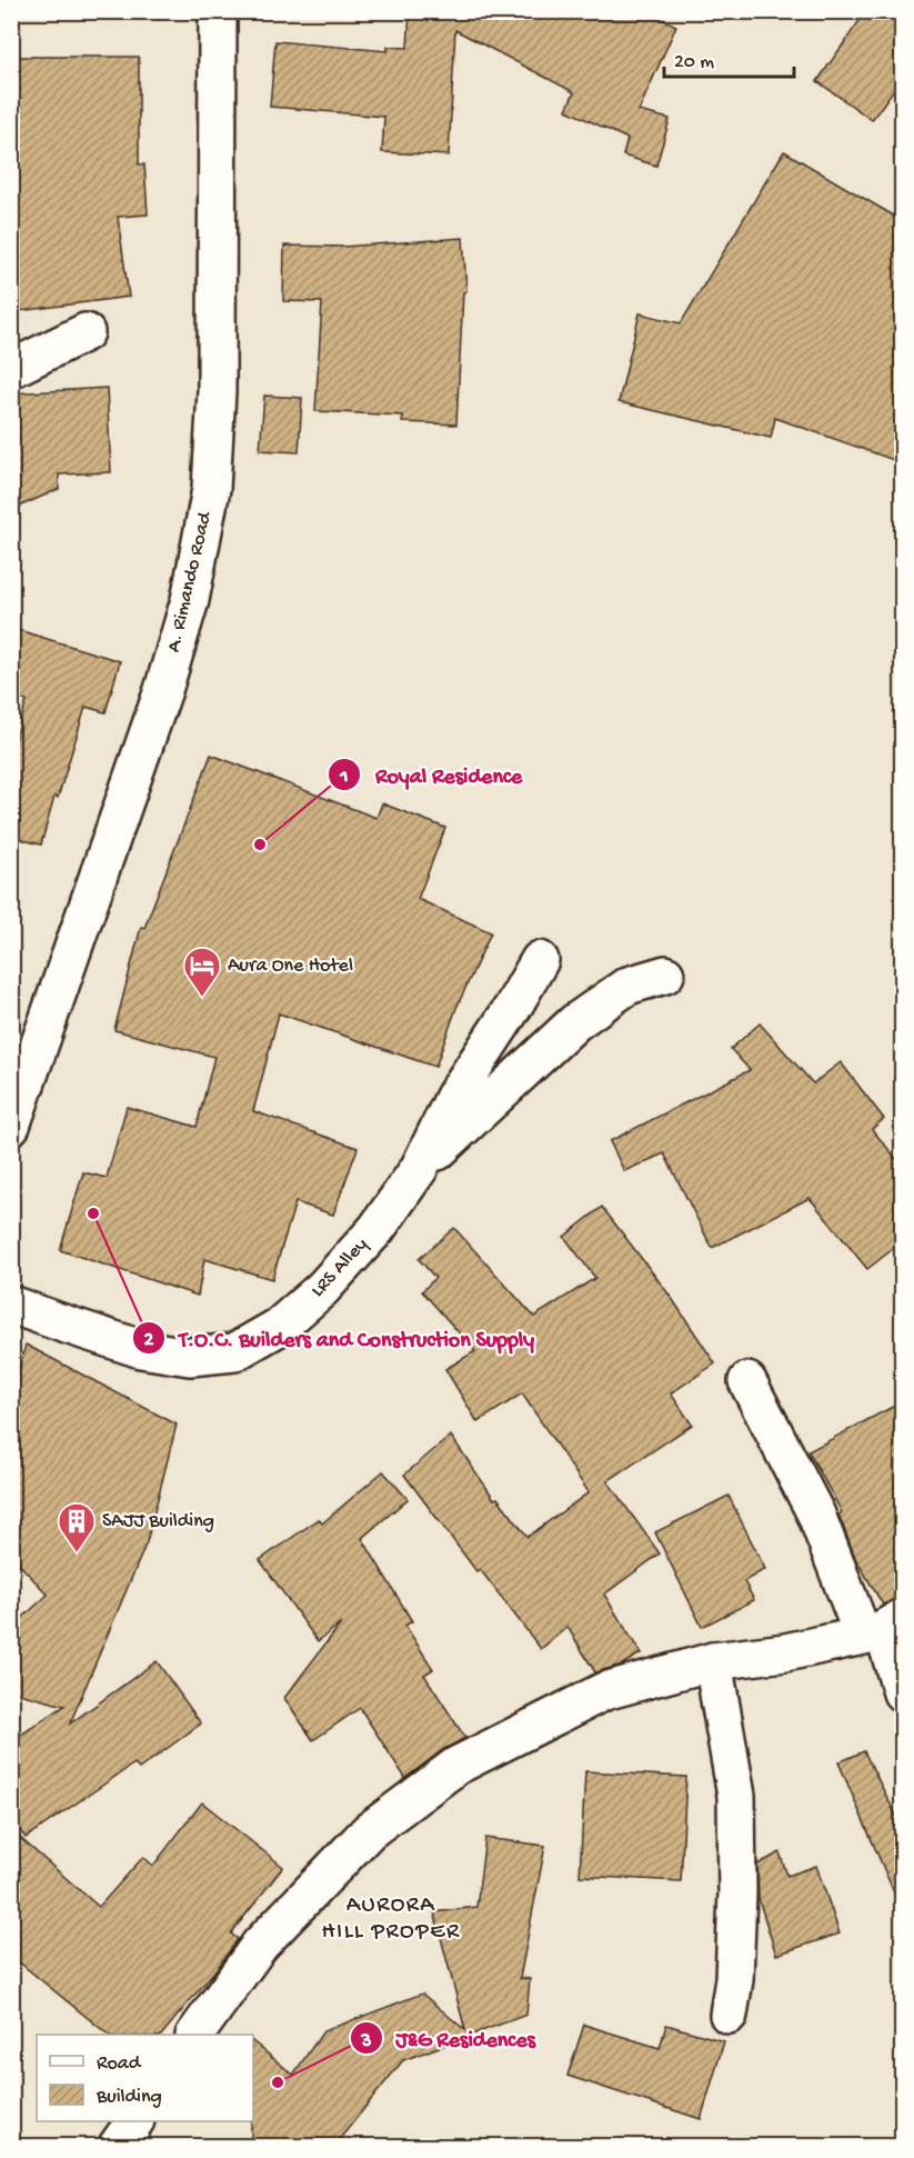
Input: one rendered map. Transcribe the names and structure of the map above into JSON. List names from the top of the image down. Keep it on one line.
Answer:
{"streets":{"main road":["A. Rimando Road","LRS Alley"]},"districts":["AURORA HILL PROPER"],"places":{"other":["Royal Residence","T.O.C. Builders and Construction Supply","J&G Residences"],"hotel":["Aura One Hotel"],"building":["SAJJ Building"]},"legend":["Road","Building"],"scale_bar":"20 m"}
